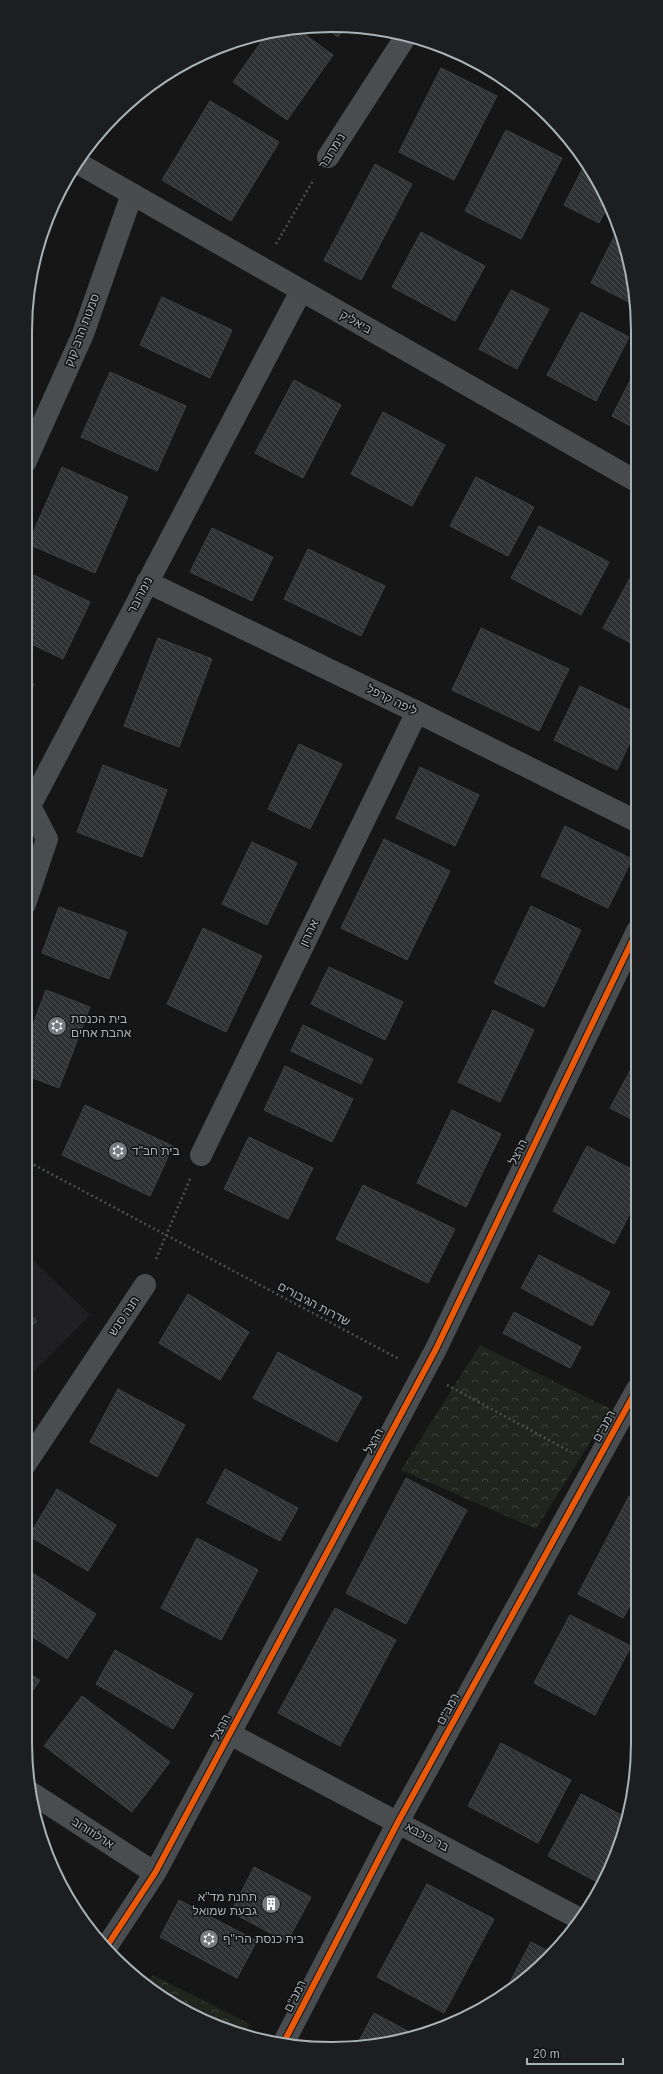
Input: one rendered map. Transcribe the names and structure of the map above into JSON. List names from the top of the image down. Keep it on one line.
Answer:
{"streets":{"street":["נימרובר","ביאליק","סמטת הרב קוק","ליפה קרפל","אהרון","הרצל","חנה סנש","רמב\"ם","ארלוזורוב","בר כוכבא"],"path":["שדרות הגיבורים"]},"crossings":[["נימרובר","ביאליק"],["נימרובר","ליפה קרפל"],["ביאליק","סמטת הרב קוק"],["ליפה קרפל","אהרון"],["אהרון","חנה סנש"],["הרצל","שדרות הגיבורים"],["הרצל","ארלוזורוב"],["הרצל","בר כוכבא"],["שדרות הגיבורים","חנה סנש"],["שדרות הגיבורים","רמב\"ם"],["רמב\"ם","בר כוכבא"]],"places":{"synagogue":["בית הכנסת אהבת אחים","בית חב\"ד","בית כנסת הרי\"ף"],"building":["תחנת מד\"א גבעת שמואל"]},"scale_bar":"20 m"}
